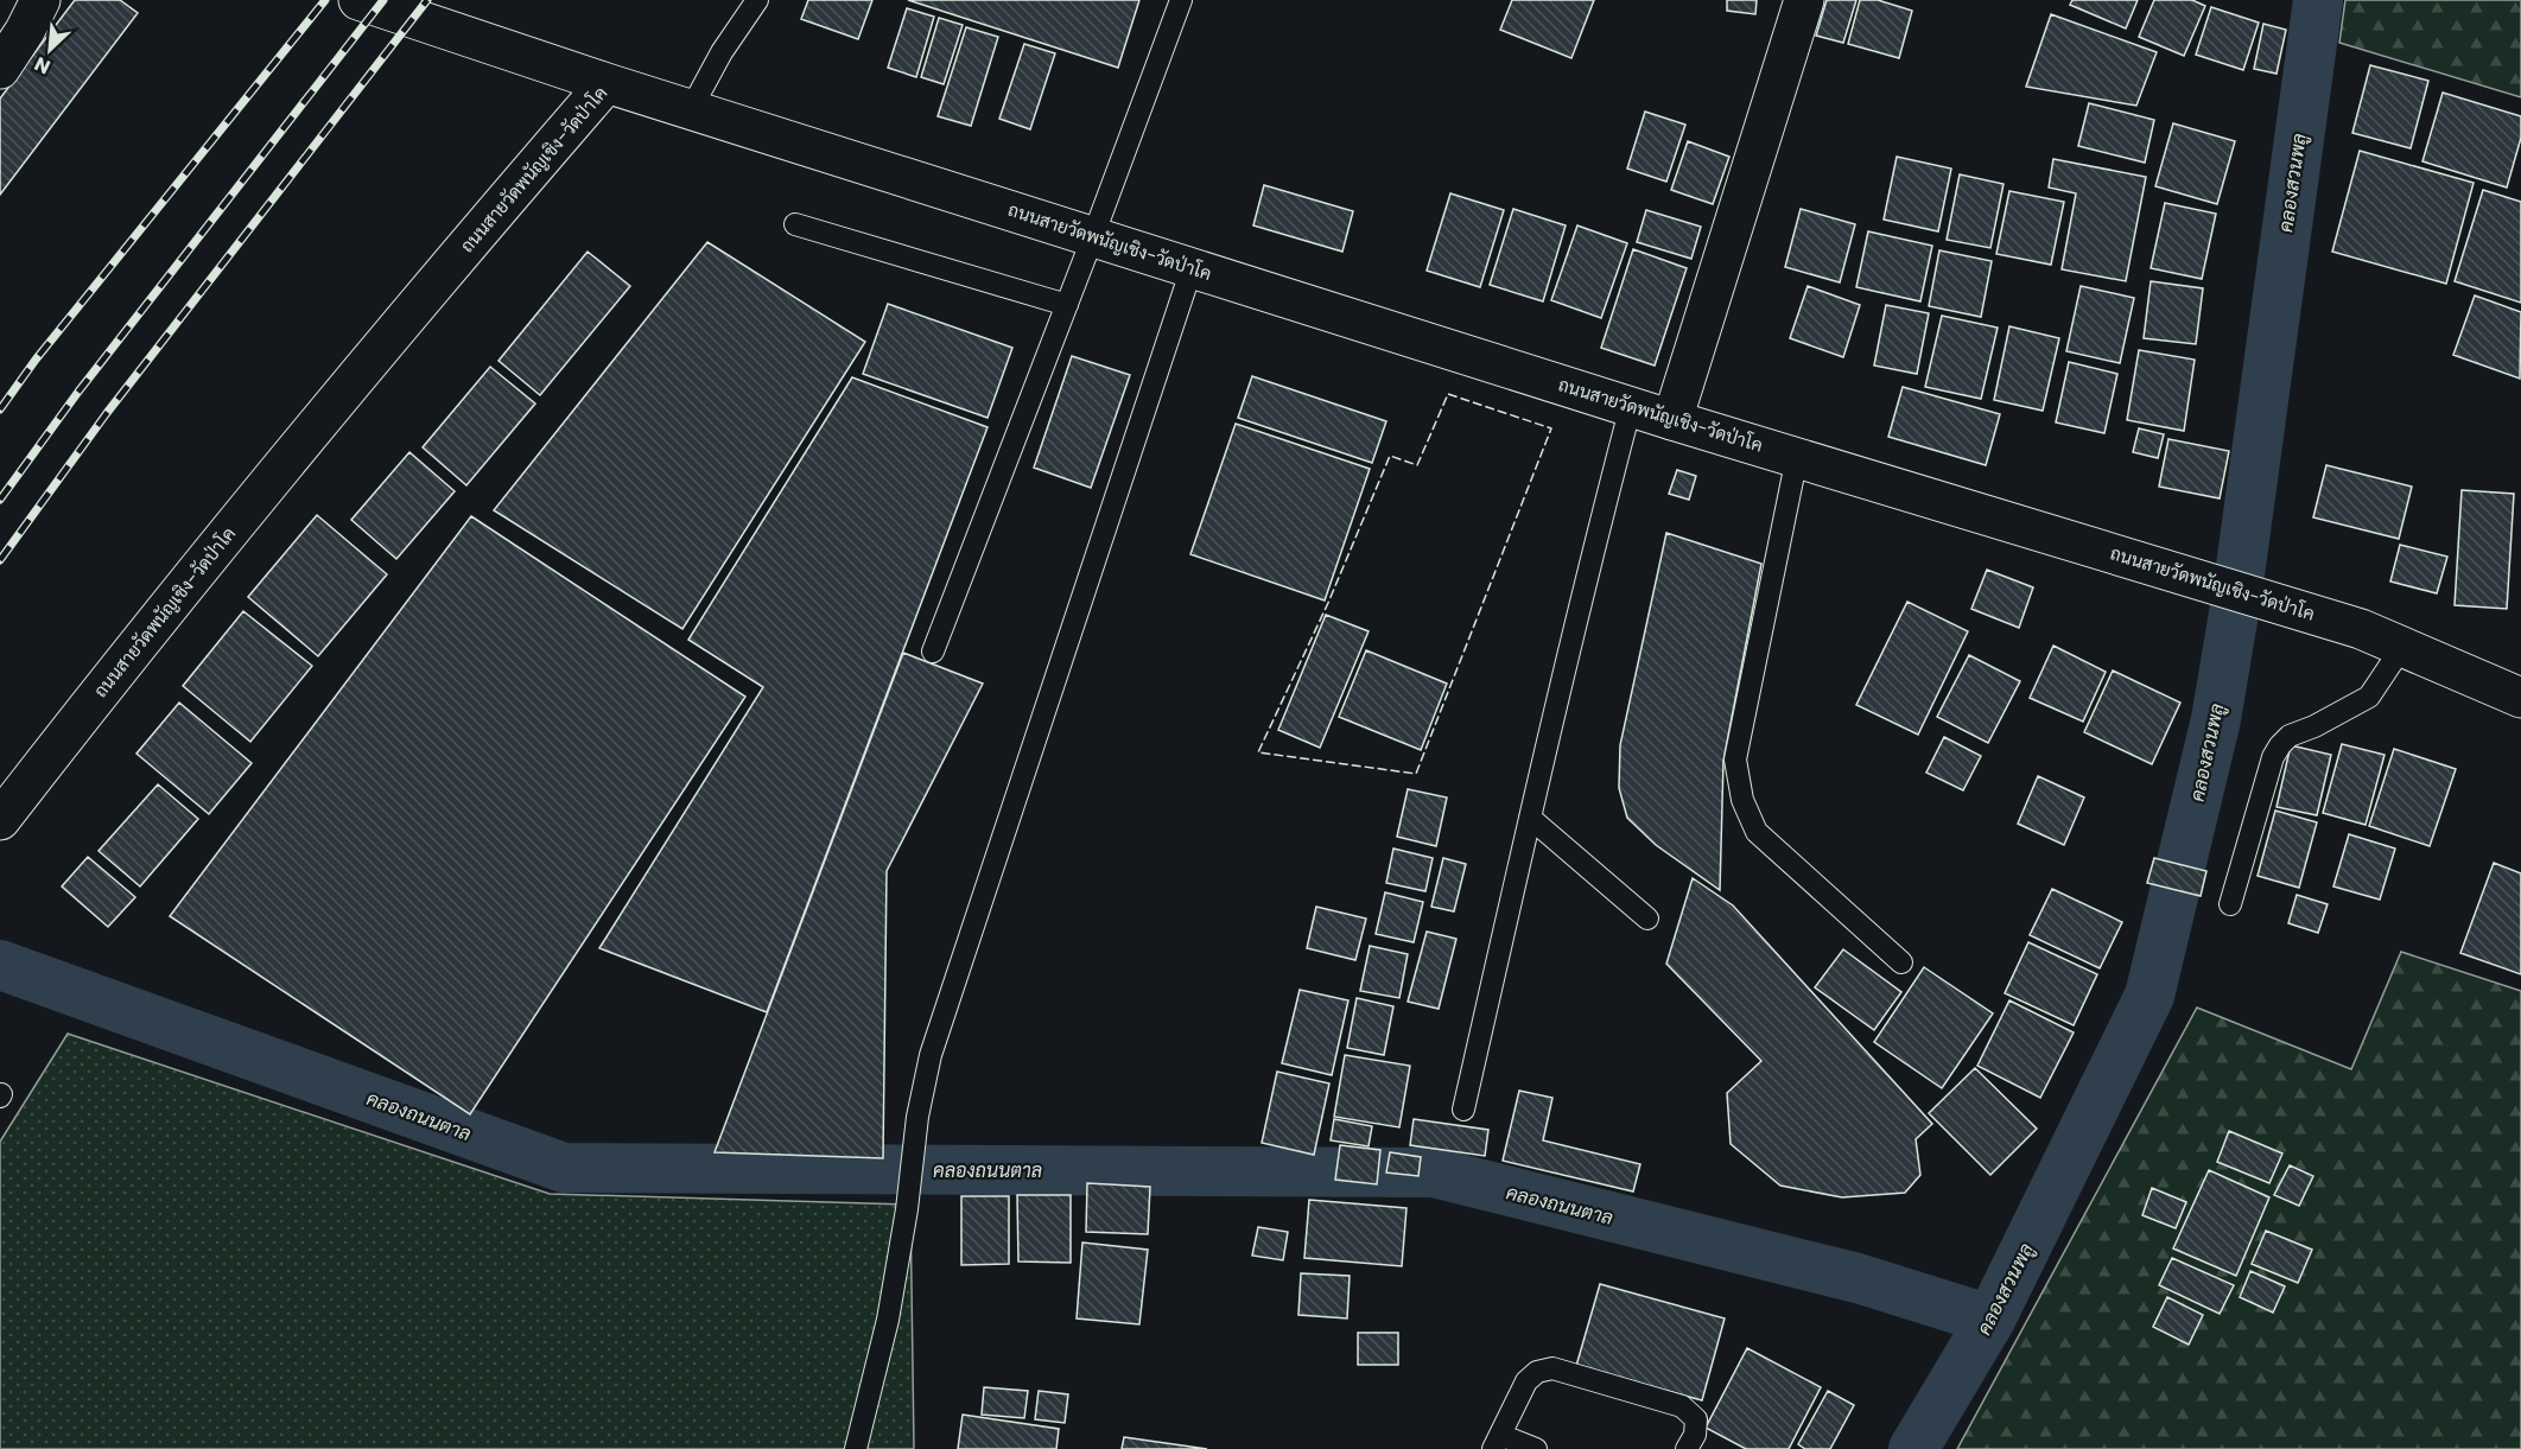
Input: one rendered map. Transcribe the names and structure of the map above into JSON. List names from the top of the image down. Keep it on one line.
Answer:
{"streets":{"main road":["ถนนสายวัดพนัญเชิง-วัดป่าโค"]},"water":["คลองสวนพลู","คลองถนนตาล"],"north":"bottom left"}
